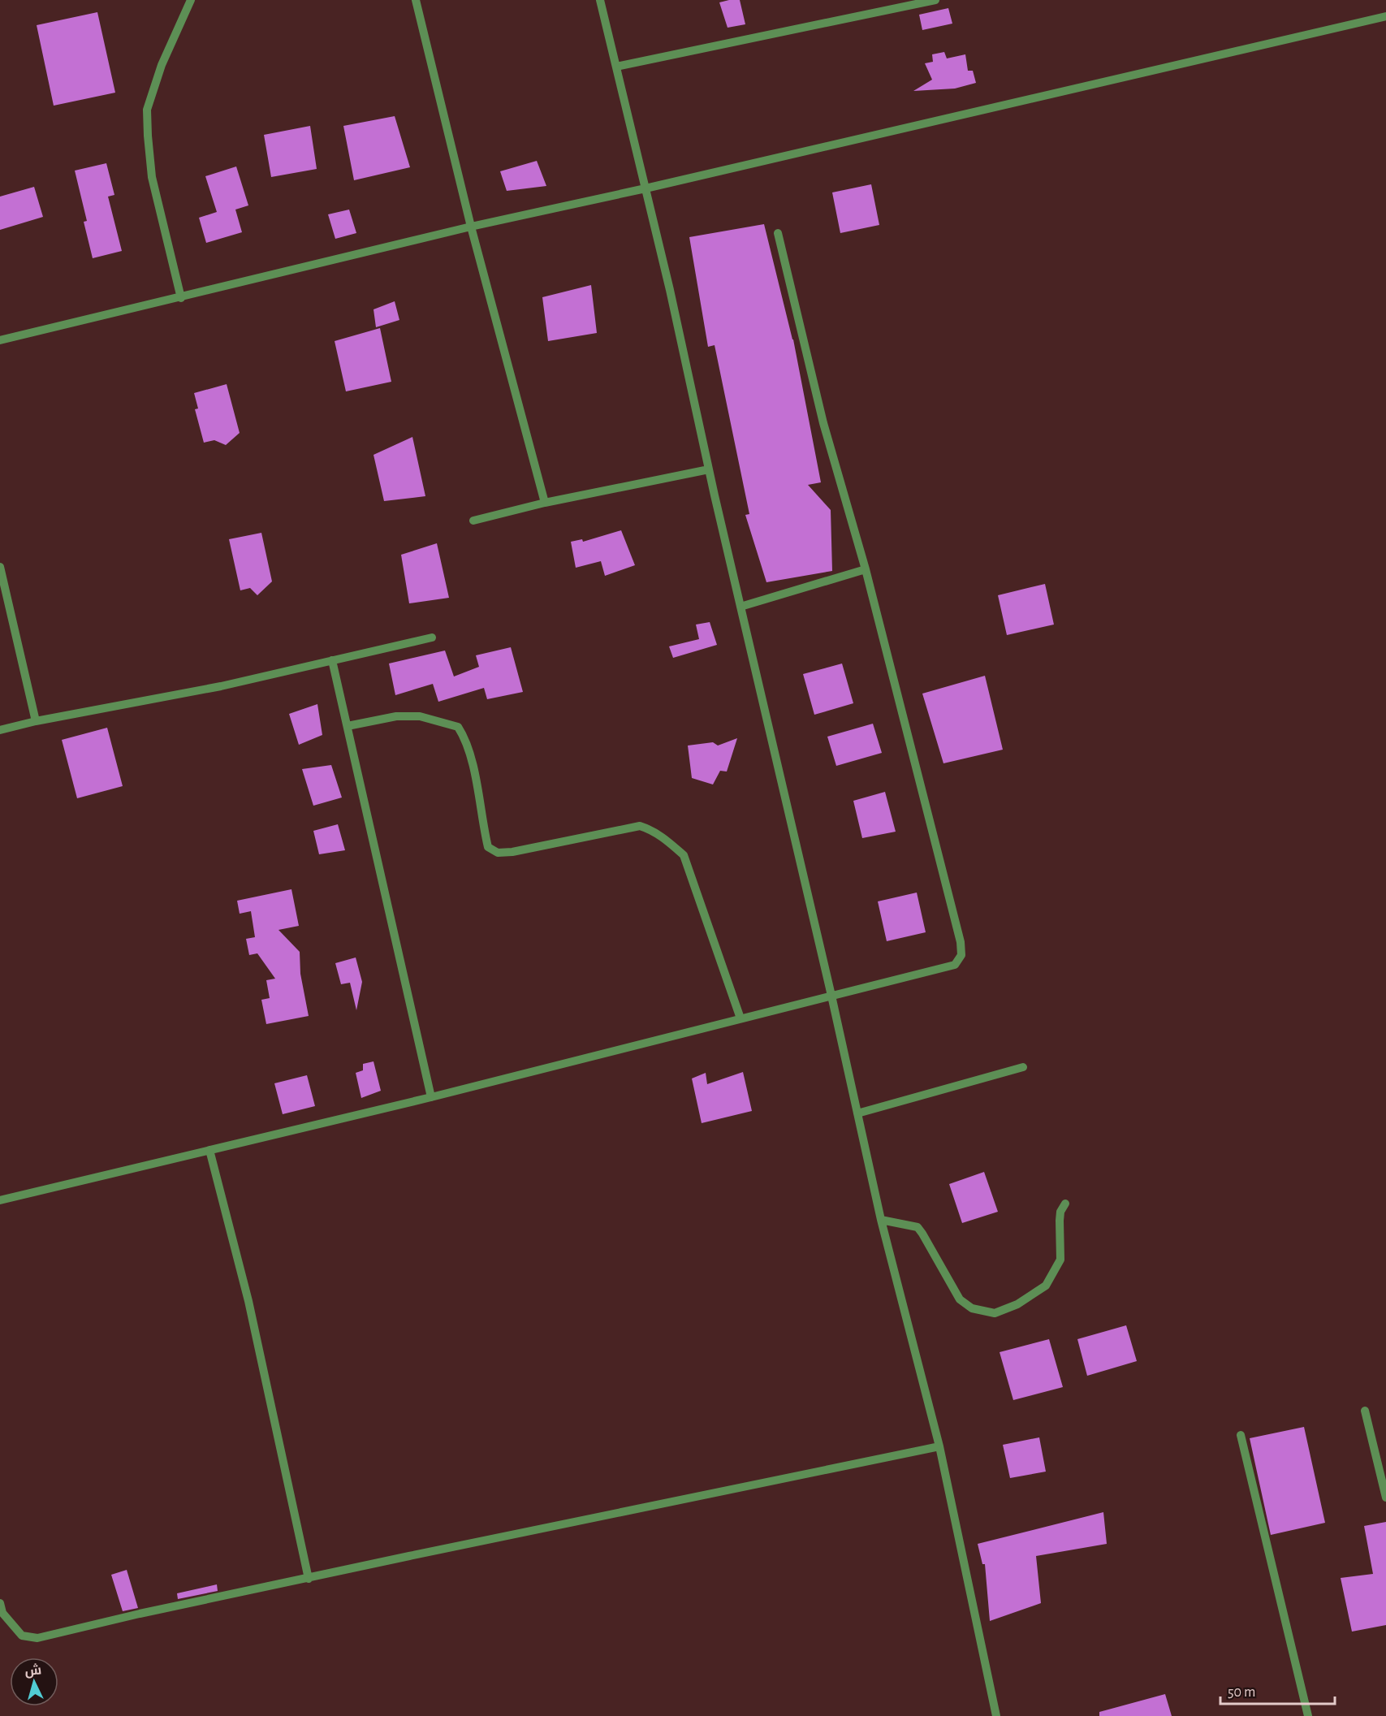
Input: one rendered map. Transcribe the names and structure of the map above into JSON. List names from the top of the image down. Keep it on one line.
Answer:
{"scale_bar":"50 m","north":"top"}
